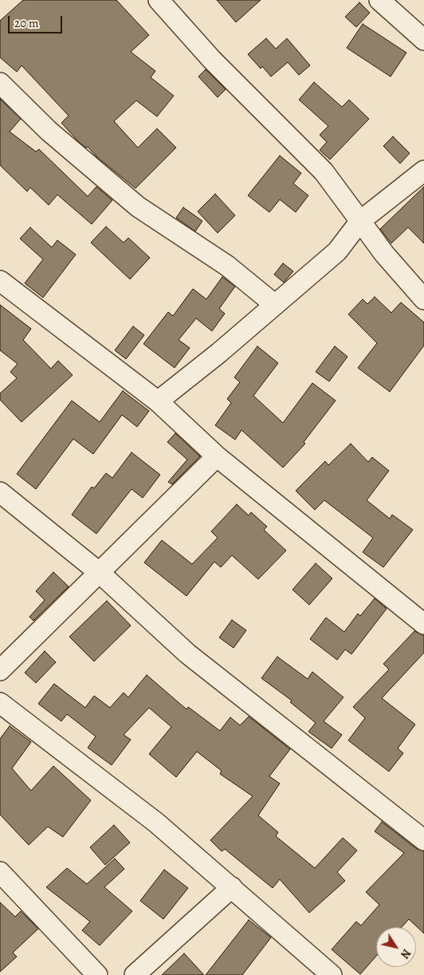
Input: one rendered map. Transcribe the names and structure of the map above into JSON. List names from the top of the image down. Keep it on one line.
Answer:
{"scale_bar":"20 m","north":"bottom right"}
